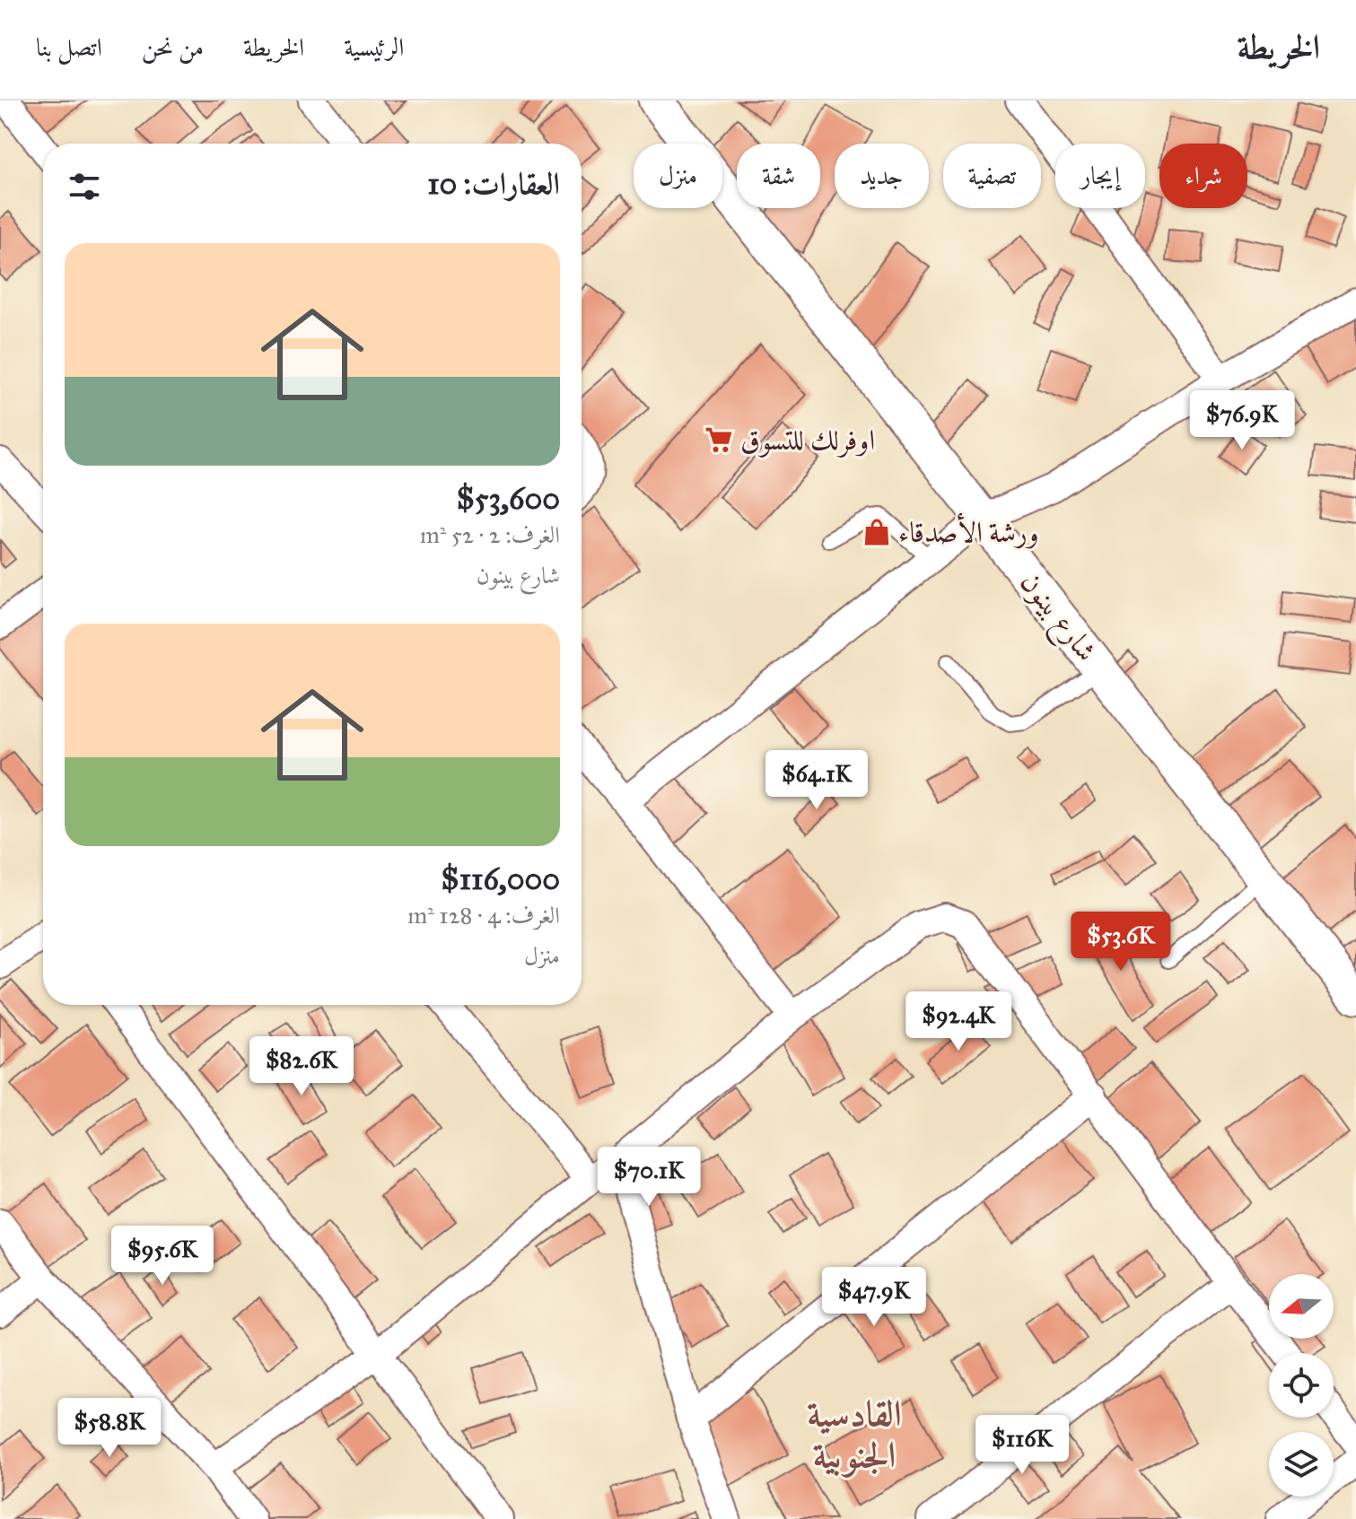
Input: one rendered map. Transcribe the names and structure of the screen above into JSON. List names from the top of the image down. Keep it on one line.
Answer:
{"streets":{"street":["شارع بينون"]},"districts":["القادسية الجنوبية"],"places":{"supermarket":["اوفرلك للتسوق"],"shop":["ورشة الأصدقاء"]},"north":"left","page":{"header":"الخريطة","nav":["الرئيسية","الخريطة","من نحن","اتصل بنا"],"chip":["شراء","إيجار","تصفية","جديد","شقة","منزل"],"heading":"العقارات: 10","list":[{"name":"$53,600","note":"الغرف: 2 · 52 m² · شارع بينون"},{"name":"$116,000","note":"الغرف: 4 · 128 m² · منزل"}],"price":["$76.9K","$64.1K","$53.6K","$92.4K","$82.6K","$70.1K","$95.6K","$47.9K","$58.8K","$116K"]}}
